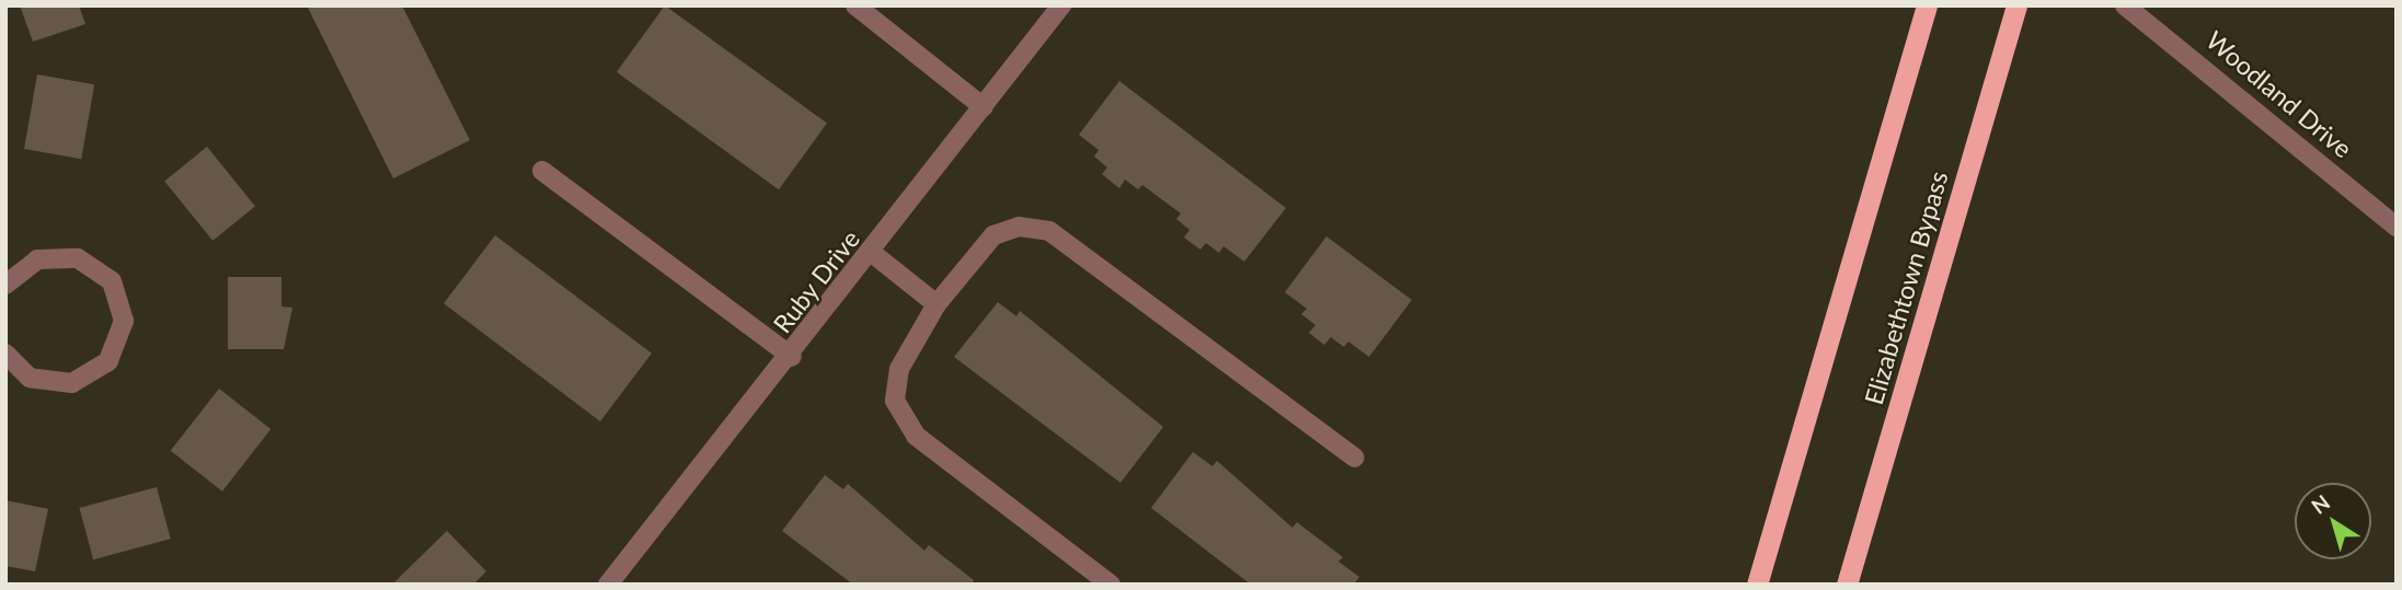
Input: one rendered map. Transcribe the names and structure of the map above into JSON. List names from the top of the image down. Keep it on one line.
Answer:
{"streets":{"highway":["Elizabethtown Bypass"],"street":["Woodland Drive","Ruby Drive"]},"north":"top left"}
